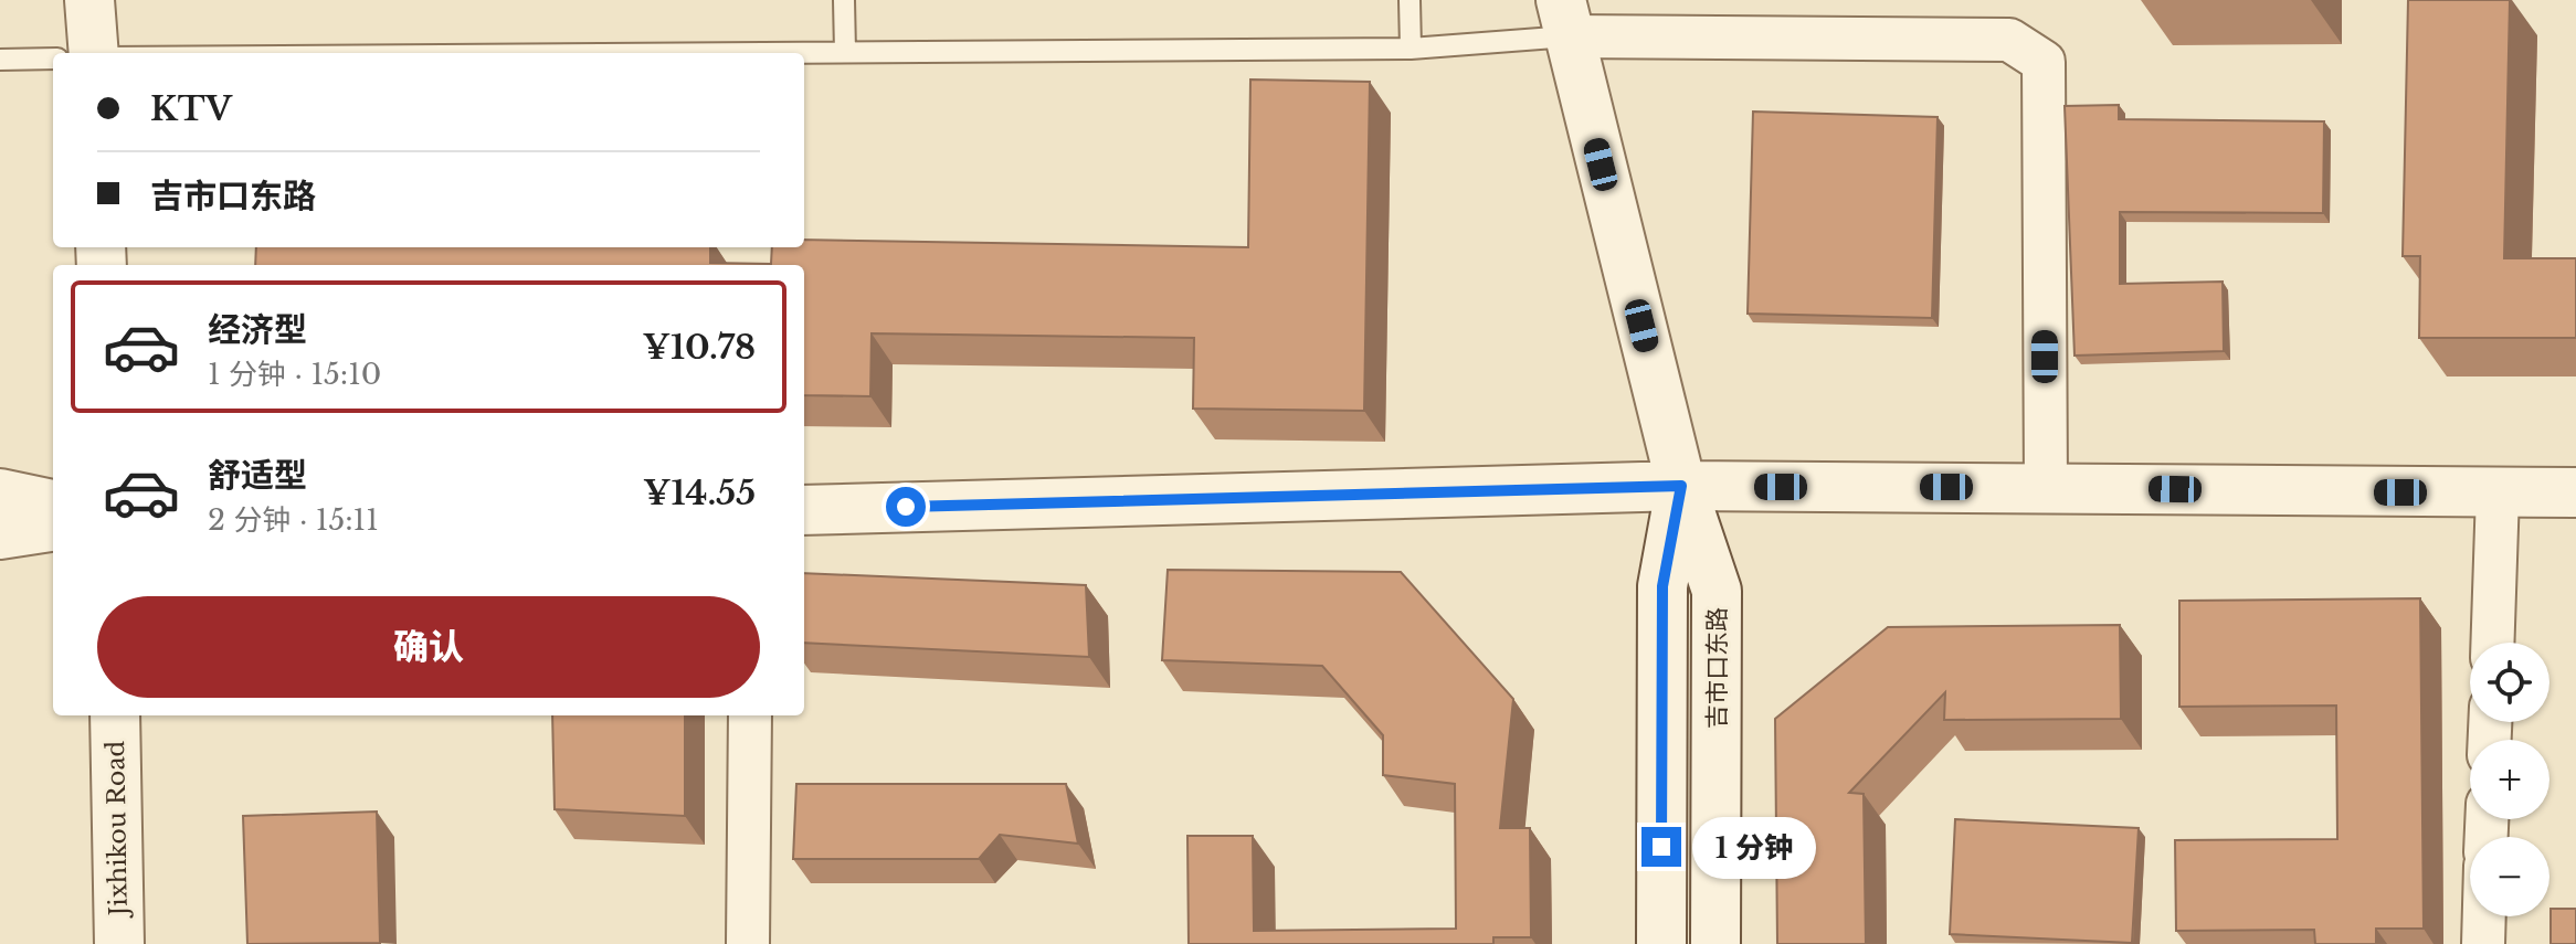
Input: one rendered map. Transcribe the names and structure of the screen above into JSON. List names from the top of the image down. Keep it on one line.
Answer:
{"streets":{"street":["吉市口东路","Jixhikou Road"]},"page":{"banner":["KTV","吉市口东路"],"list":[{"name":"经济型","note":"1 分钟 · 15:10","value":"¥10.78"},{"name":"舒适型","note":"2 分钟 · 15:11","value":"¥14.55"}],"buttons":"确认","map_buttons":["+","−"],"bubble":"1 分钟"}}
